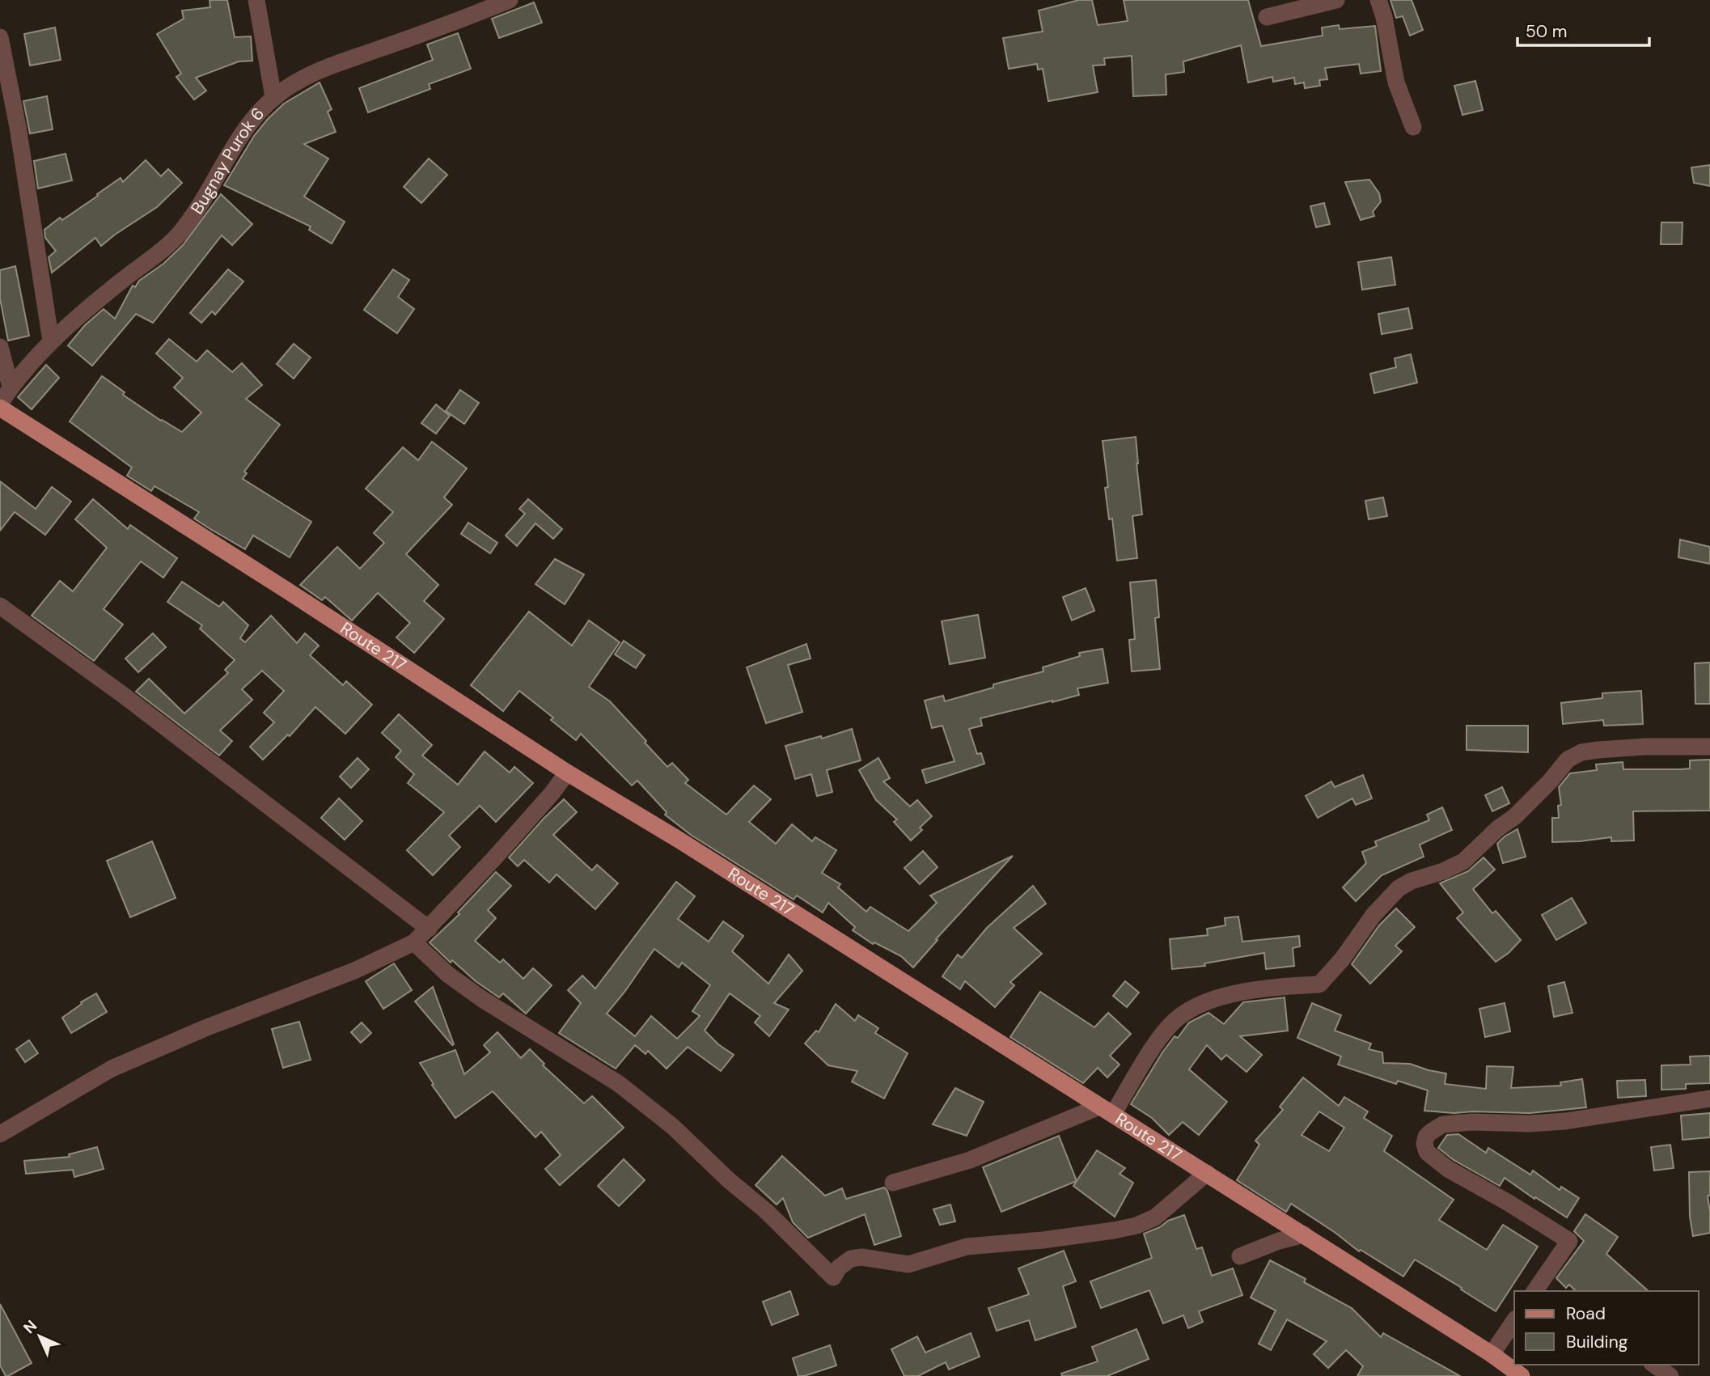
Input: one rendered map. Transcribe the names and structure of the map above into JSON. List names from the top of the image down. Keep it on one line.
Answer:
{"streets":{"main road":["Route 217"],"street":["Bugnay Purok 6"]},"legend":["Road","Building"],"scale_bar":"50 m","north":"top left"}
